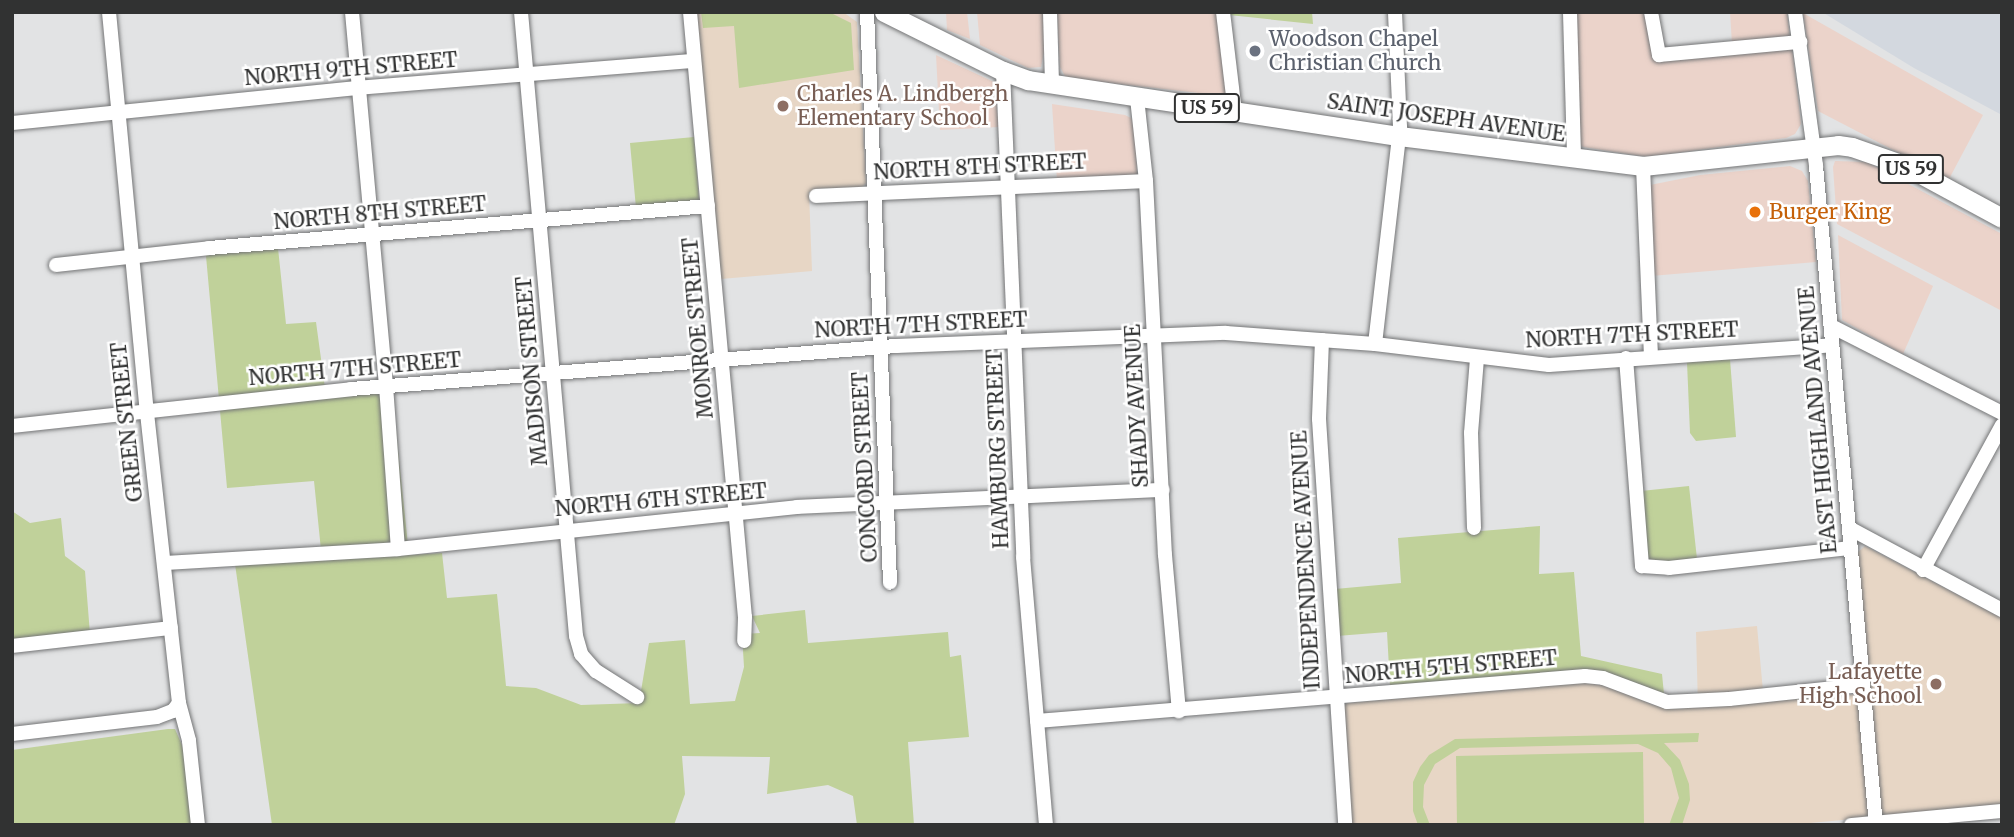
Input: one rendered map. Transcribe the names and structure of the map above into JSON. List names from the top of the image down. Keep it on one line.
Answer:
{"streets":{"main road":["US 59","SAINT JOSEPH AVENUE"],"street":["NORTH 9TH STREET","NORTH 8TH STREET","NORTH 7TH STREET","MONROE STREET","MADISON STREET","SHADY AVENUE","EAST HIGHLAND AVENUE","GREEN STREET","HAMBURG STREET","CONCORD STREET","NORTH 6TH STREET","INDEPENDENCE AVENUE","NORTH 5TH STREET"]},"crossings":[["NORTH 9TH STREET","MONROE STREET"],["NORTH 9TH STREET","MADISON STREET"],["NORTH 9TH STREET","GREEN STREET"],["SAINT JOSEPH AVENUE","SHADY AVENUE"],["SAINT JOSEPH AVENUE","EAST HIGHLAND AVENUE"],["SAINT JOSEPH AVENUE","HAMBURG STREET"],["NORTH 8TH STREET","MONROE STREET"],["NORTH 8TH STREET","MADISON STREET"],["NORTH 8TH STREET","SHADY AVENUE"],["NORTH 8TH STREET","GREEN STREET"],["NORTH 8TH STREET","HAMBURG STREET"],["NORTH 8TH STREET","CONCORD STREET"],["NORTH 7TH STREET","MONROE STREET"],["NORTH 7TH STREET","MADISON STREET"],["NORTH 7TH STREET","SHADY AVENUE"],["NORTH 7TH STREET","EAST HIGHLAND AVENUE"],["NORTH 7TH STREET","GREEN STREET"],["NORTH 7TH STREET","HAMBURG STREET"],["NORTH 7TH STREET","CONCORD STREET"],["NORTH 7TH STREET","INDEPENDENCE AVENUE"],["MONROE STREET","NORTH 6TH STREET"],["MADISON STREET","NORTH 6TH STREET"],["SHADY AVENUE","NORTH 6TH STREET"],["SHADY AVENUE","NORTH 5TH STREET"],["EAST HIGHLAND AVENUE","NORTH 5TH STREET"],["GREEN STREET","NORTH 6TH STREET"],["HAMBURG STREET","NORTH 6TH STREET"],["HAMBURG STREET","NORTH 5TH STREET"],["CONCORD STREET","NORTH 6TH STREET"],["INDEPENDENCE AVENUE","NORTH 5TH STREET"]],"places":["Woodson Chapel Christian Church","Charles A. Lindbergh Elementary School","Burger King","Lafayette High School"]}
